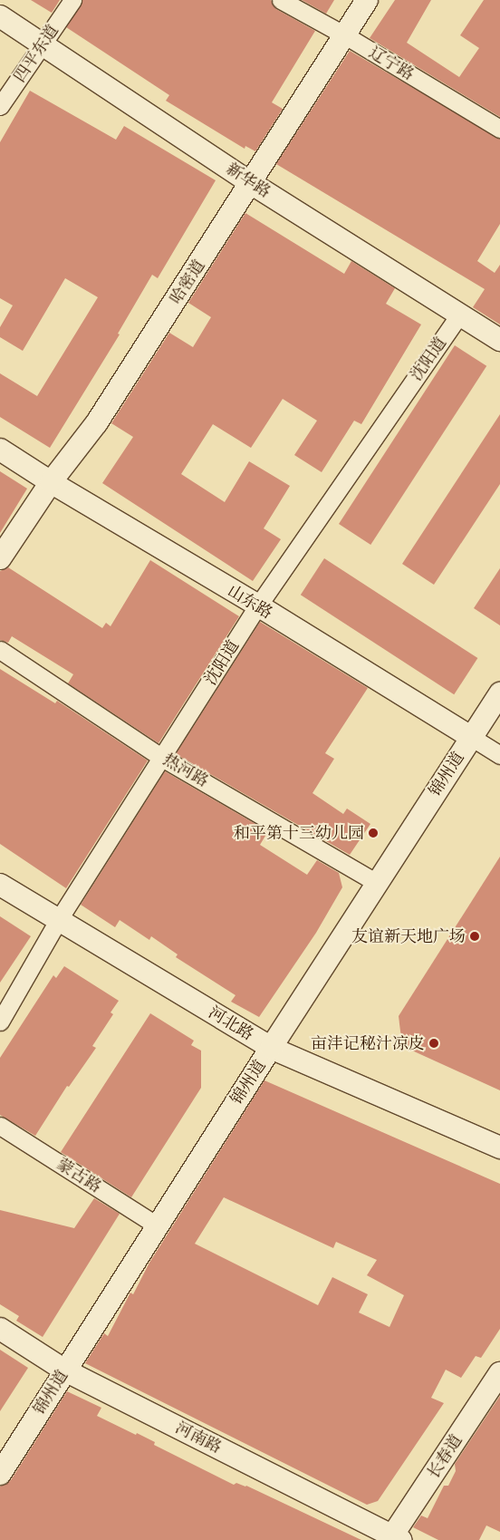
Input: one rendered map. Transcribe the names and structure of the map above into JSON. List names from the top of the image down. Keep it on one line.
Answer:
{"streets":{"street":["四平东道","辽宁路","新华路","哈密道","沈阳道","山东路","热河路","锦州道","河北路","蒙古路","河南路","长春道"]},"crossings":[["四平东道","新华路"],["辽宁路","哈密道"],["新华路","哈密道"],["新华路","沈阳道"],["哈密道","山东路"],["沈阳道","山东路"],["沈阳道","热河路"],["沈阳道","河北路"],["山东路","锦州道"],["热河路","锦州道"],["锦州道","河北路"],["锦州道","蒙古路"],["锦州道","河南路"],["河南路","长春道"]],"places":["和平第十三幼儿园","友谊新天地广场","亩沣记秘汁凉皮"]}
